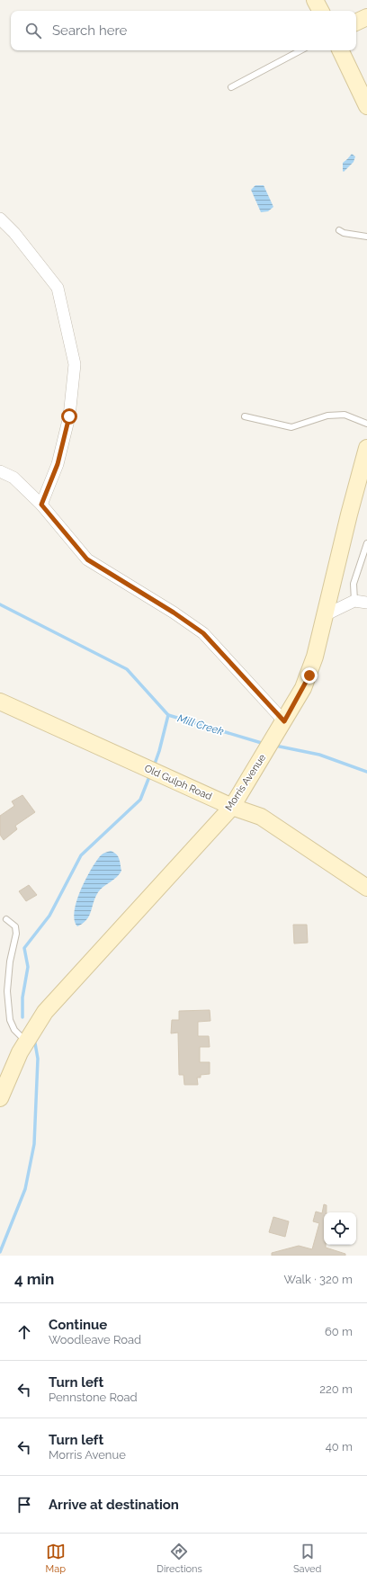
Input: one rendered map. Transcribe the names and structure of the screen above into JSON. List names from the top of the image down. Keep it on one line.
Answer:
{"streets":{"street":["Old Gulph Road","Morris Avenue"]},"crossings":[["Old Gulph Road","Morris Avenue"]],"water":["Mill Creek"],"page":{"search":"Search here","heading":["4 min","Walk · 320 m"],"list":[["Continue","Woodleave Road","60 m"],["Turn left","Pennstone Road","220 m"],["Turn left","Morris Avenue","40 m"],"Arrive at destination"],"nav":["Map","Directions","Saved"]}}
